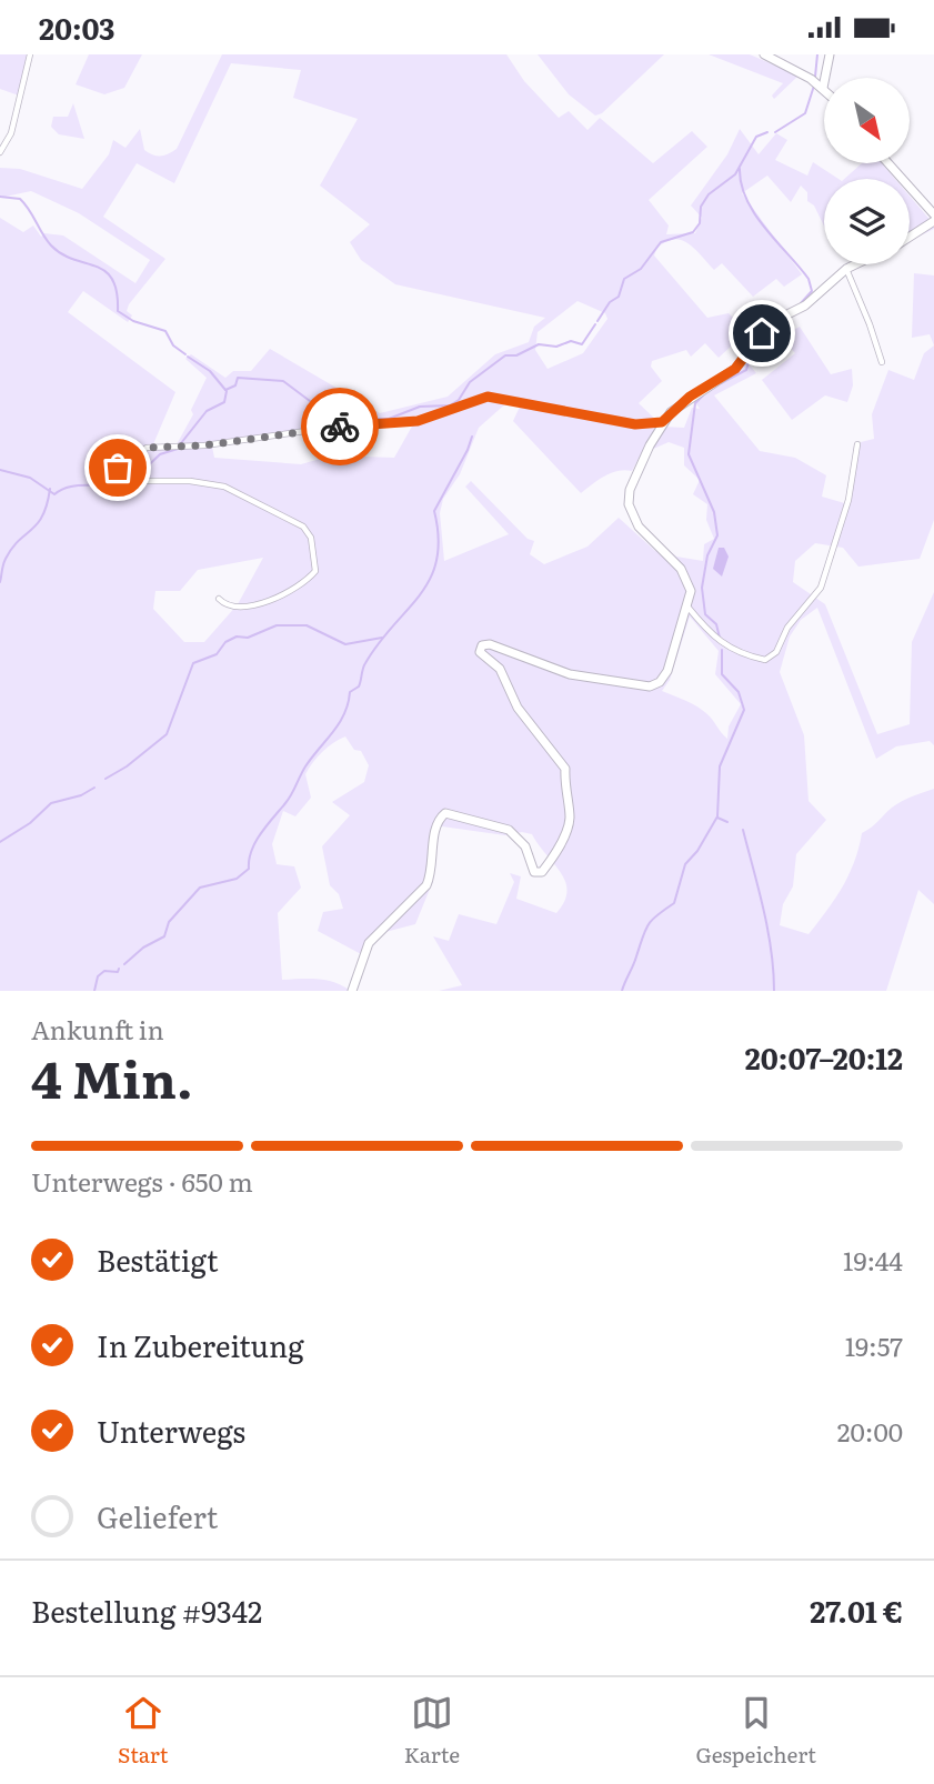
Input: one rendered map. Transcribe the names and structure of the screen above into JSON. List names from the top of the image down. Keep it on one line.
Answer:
{"north":"bottom right","page":{"status":"20:03","heading":["4 Min.","Ankunft in","20:07–20:12"],"panel":["Bestellung #9342","27.01 €"],"bar":"Unterwegs · 650 m","list":[["Bestätigt","19:44"],["In Zubereitung","19:57"],["Unterwegs","20:00"],"Geliefert"],"tabs":["Start","Karte","Gespeichert"]}}
